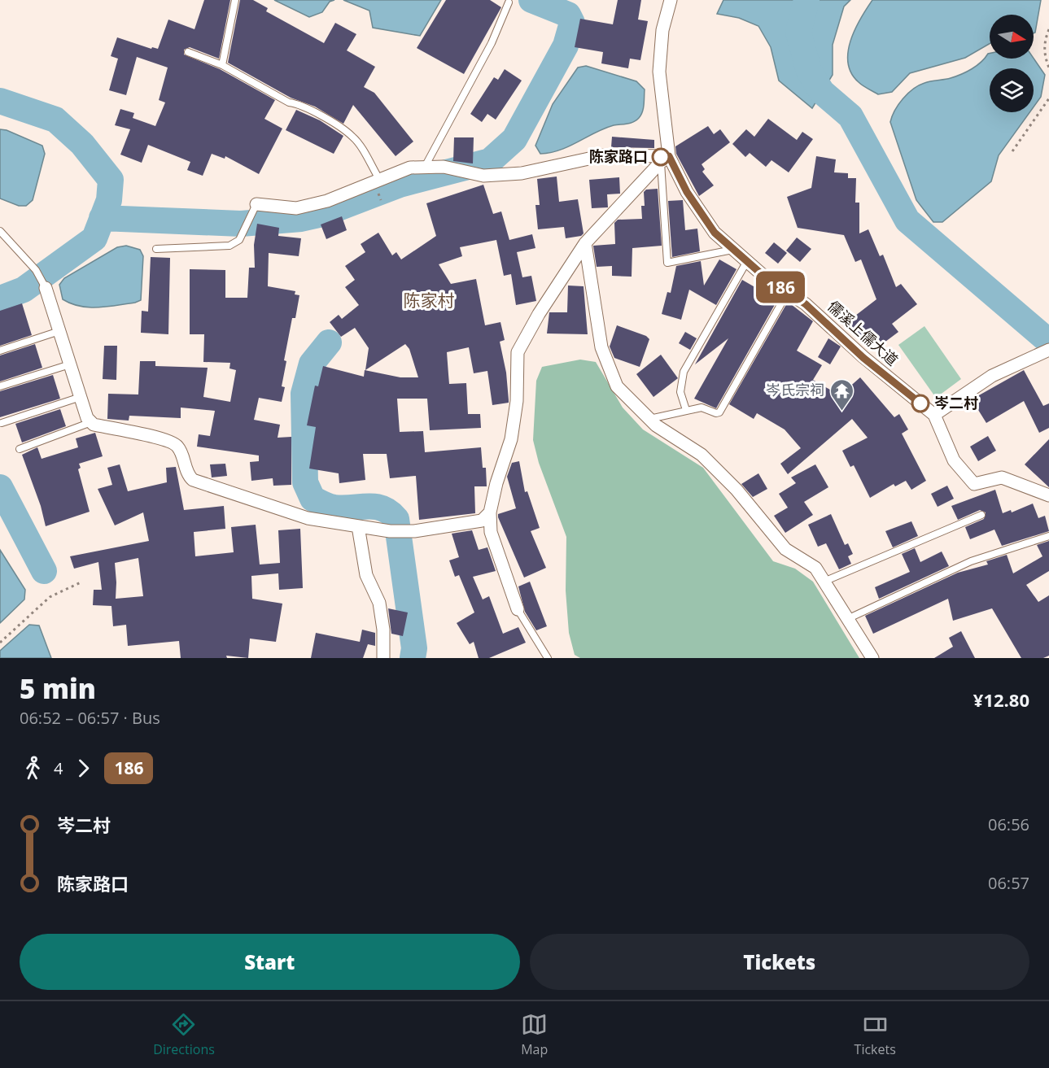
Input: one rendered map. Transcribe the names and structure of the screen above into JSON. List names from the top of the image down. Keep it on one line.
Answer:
{"streets":{"street":["儒溪上儒大道"]},"districts":["陈家村"],"places":{"other":["陈家路口","岑二村"],"temple":["岑氏宗祠"]},"lines":["bus line 186"],"north":"right","page":{"on_map":"186","heading":["5 min","06:52 – 06:57 · Bus","¥12.80"],"legs":["4","186"],"list":[{"name":"岑二村","value":"06:56"},{"name":"陈家路口","value":"06:57"}],"buttons":["Start","Tickets"],"tabs":["Directions","Map","Tickets"]}}
